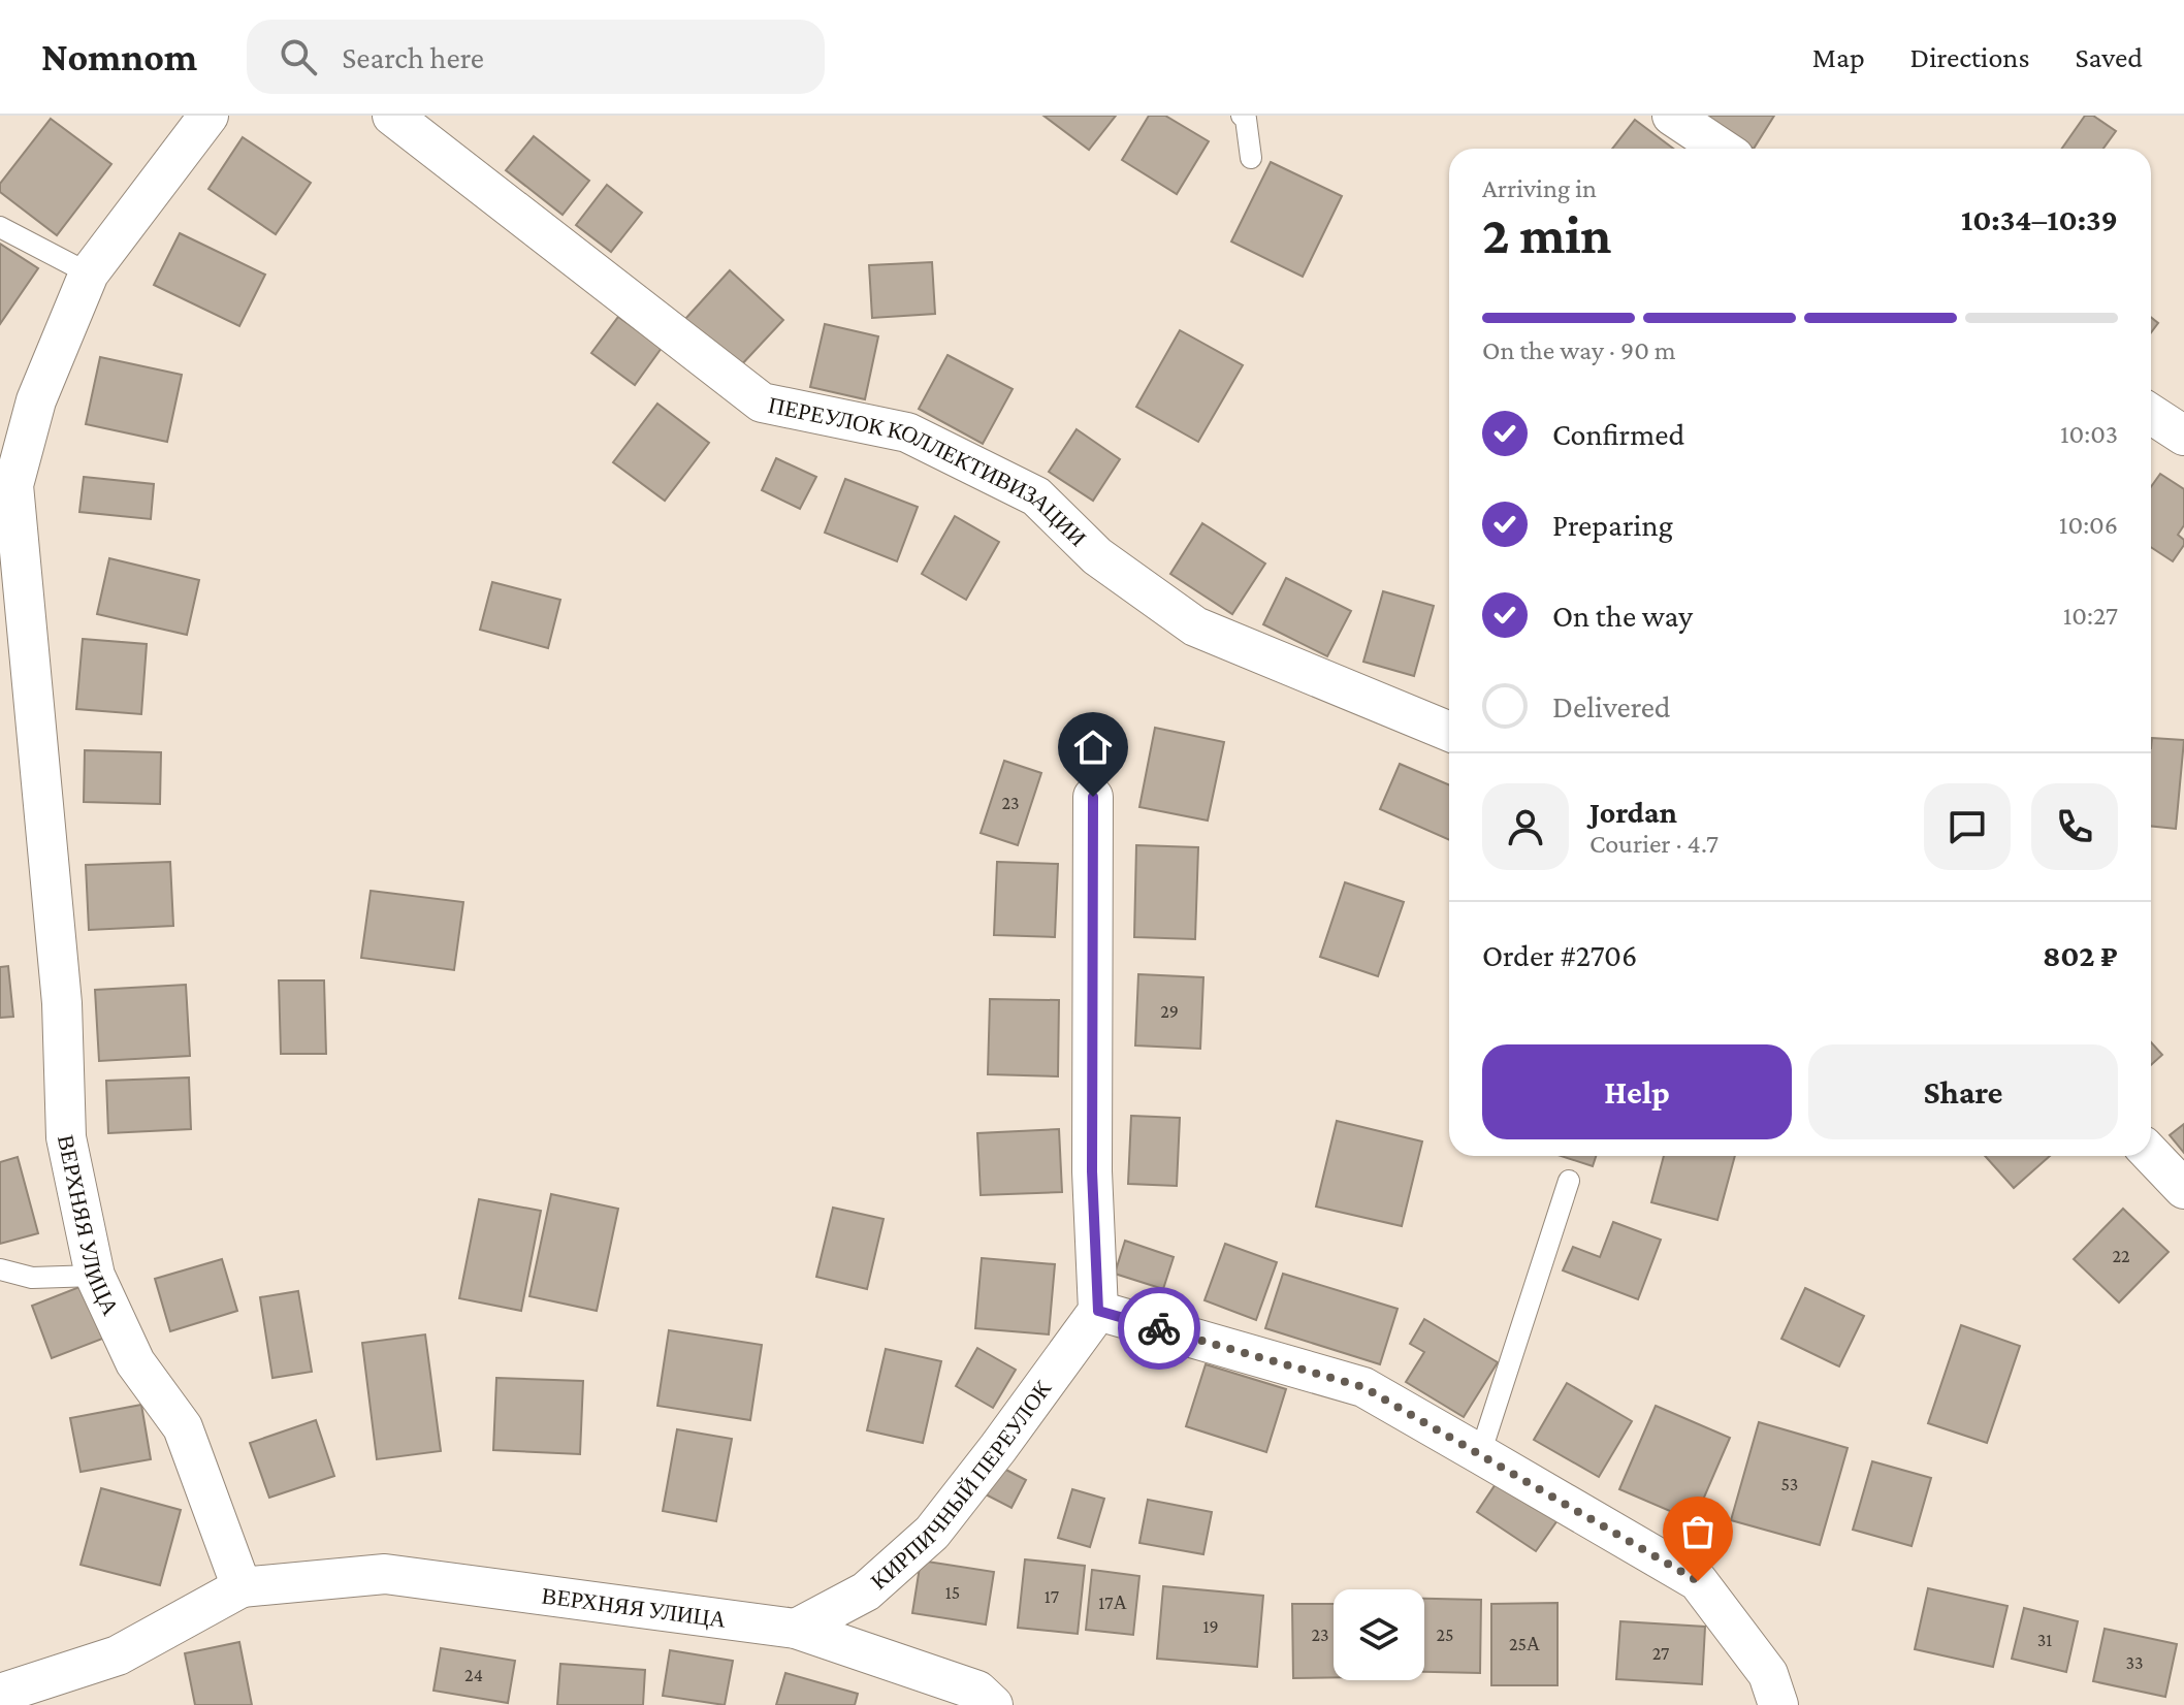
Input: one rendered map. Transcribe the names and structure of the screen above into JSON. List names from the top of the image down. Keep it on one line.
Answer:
{"streets":{"street":["ПЕРЕУЛОК КОЛЛЕКТИВИЗАЦИИ","ВЕРХНЯЯ УЛИЦА","КИРПИЧНЫЙ ПЕРЕУЛОК"]},"crossings":[["ВЕРХНЯЯ УЛИЦА","КИРПИЧНЫЙ ПЕРЕУЛОК"]],"house_numbers":["23","29","22","53","15","17","17А","19","23","25","31","25А","27","33","24"],"page":{"header":"Nomnom","search":"Search here","nav":["Map","Directions","Saved"],"heading":["2 min","Arriving in","10:34–10:39"],"panel":["Jordan","Courier · 4.7","Order #2706","802 ₽"],"bar":"On the way · 90 m","list":[["Confirmed","10:03"],["Preparing","10:06"],["On the way","10:27"],"Delivered"],"buttons":["Help","Share"]}}
